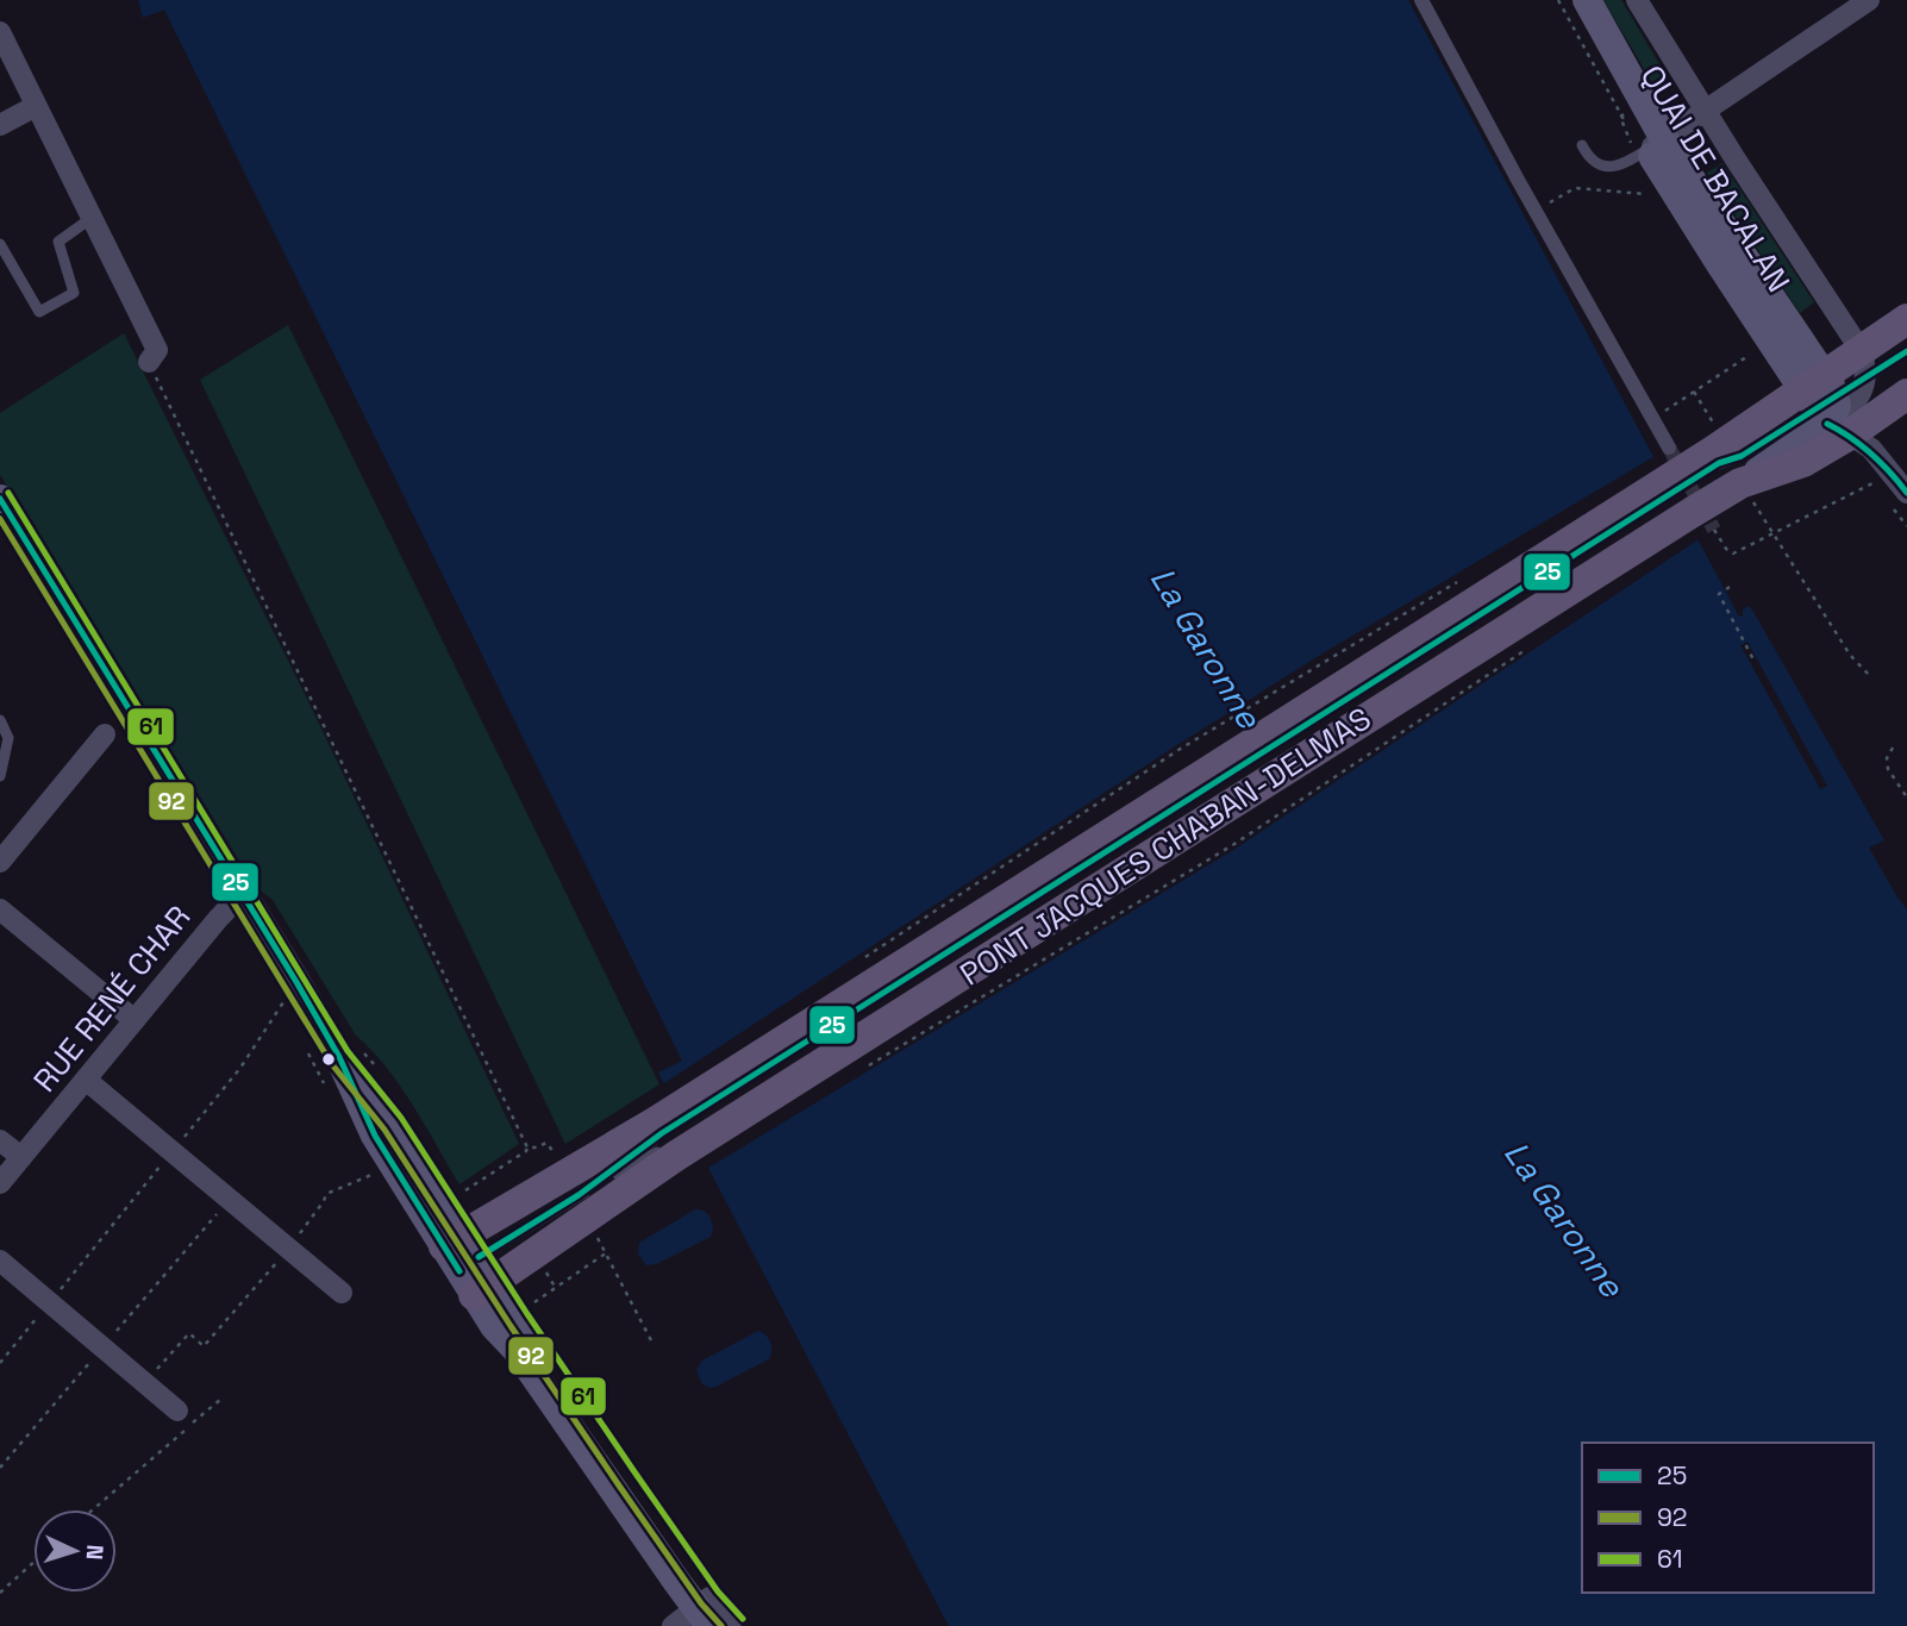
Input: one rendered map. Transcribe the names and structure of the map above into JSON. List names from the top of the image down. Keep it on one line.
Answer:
{"streets":{"main road":["QUAI DE BACALAN","PONT JACQUES CHABAN-DELMAS"],"street":["RUE RENÉ CHAR"]},"crossings":[["QUAI DE BACALAN","PONT JACQUES CHABAN-DELMAS"]],"water":["La Garonne"],"lines":["transit line 25","transit line 61","transit line 92"],"legend":["25","92","61"],"north":"right"}
